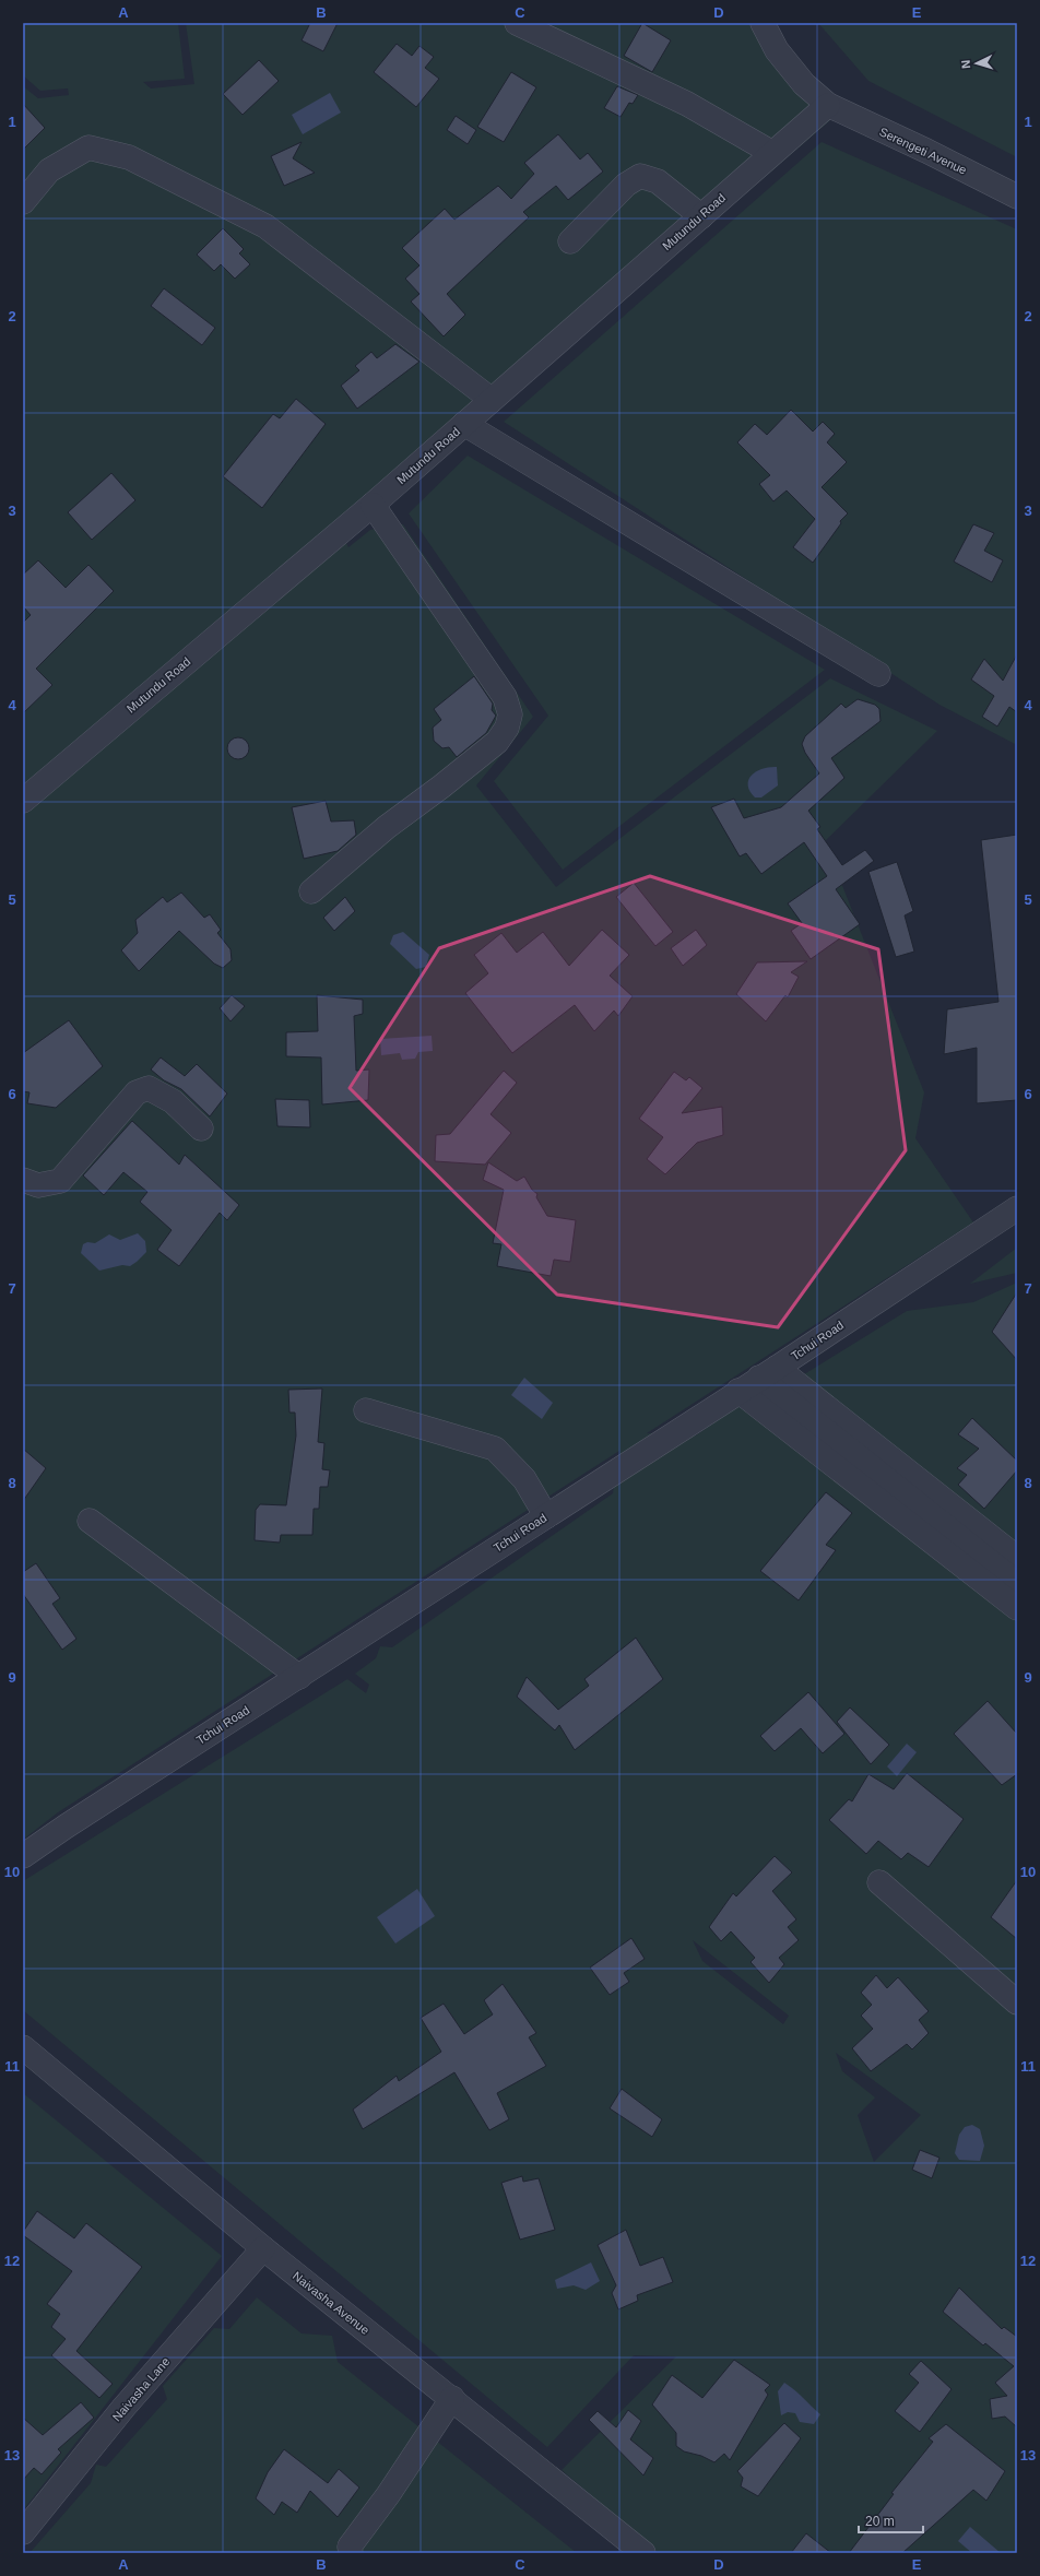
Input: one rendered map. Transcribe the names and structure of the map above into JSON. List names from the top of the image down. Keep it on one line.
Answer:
{"streets":{"street":["Serengeti Avenue","Mutundu Road","Tchui Road","Naivasha Avenue","Naivasha Lane"]},"crossings":[["Serengeti Avenue","Mutundu Road"],["Naivasha Avenue","Naivasha Lane"]],"scale_bar":"20 m","north":"left","grid":{"columns":["A","B","C","D","E"],"rows":["1","2","3","4","5","6","7","8","9","10","11","12","13"]}}
